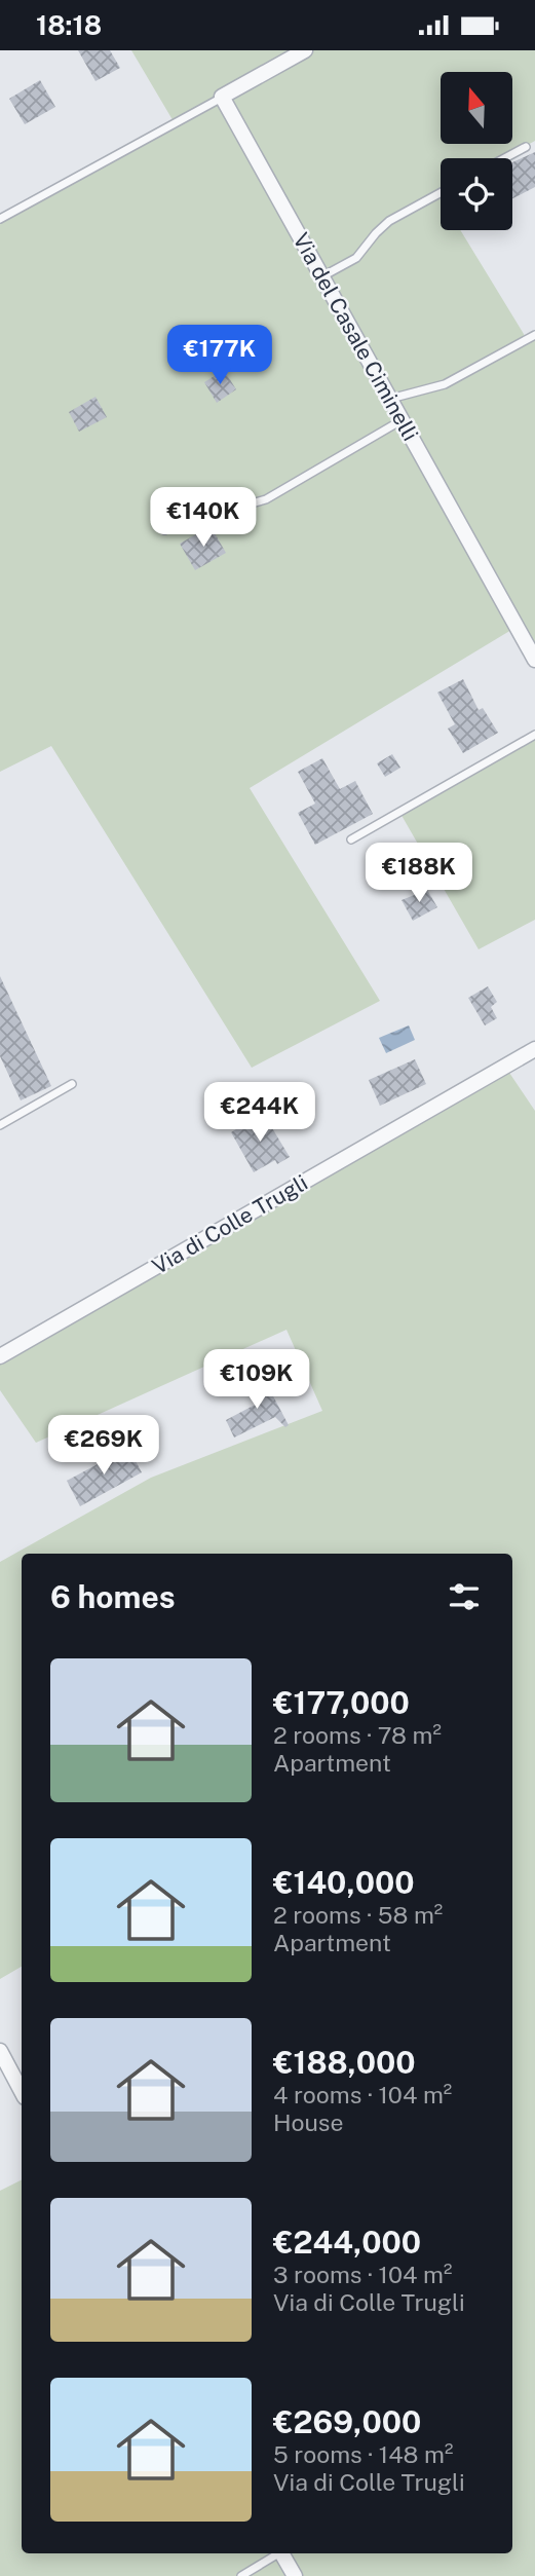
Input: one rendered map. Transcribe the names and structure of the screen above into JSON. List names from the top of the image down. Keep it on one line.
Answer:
{"streets":{"street":["Via del Casale Ciminelli","Via di Colle Trugli"]},"north":"top","page":{"status":"18:18","price":["€177K","€140K","€188K","€244K","€109K","€269K"],"heading":"6 homes","list":[{"name":"€177,000","note":"2 rooms · 78 m² · Apartment"},{"name":"€140,000","note":"2 rooms · 58 m² · Apartment"},{"name":"€188,000","note":"4 rooms · 104 m² · House"},{"name":"€244,000","note":"3 rooms · 104 m² · Via di Colle Trugli"},{"name":"€269,000","note":"5 rooms · 148 m² · Via di Colle Trugli"}]}}
